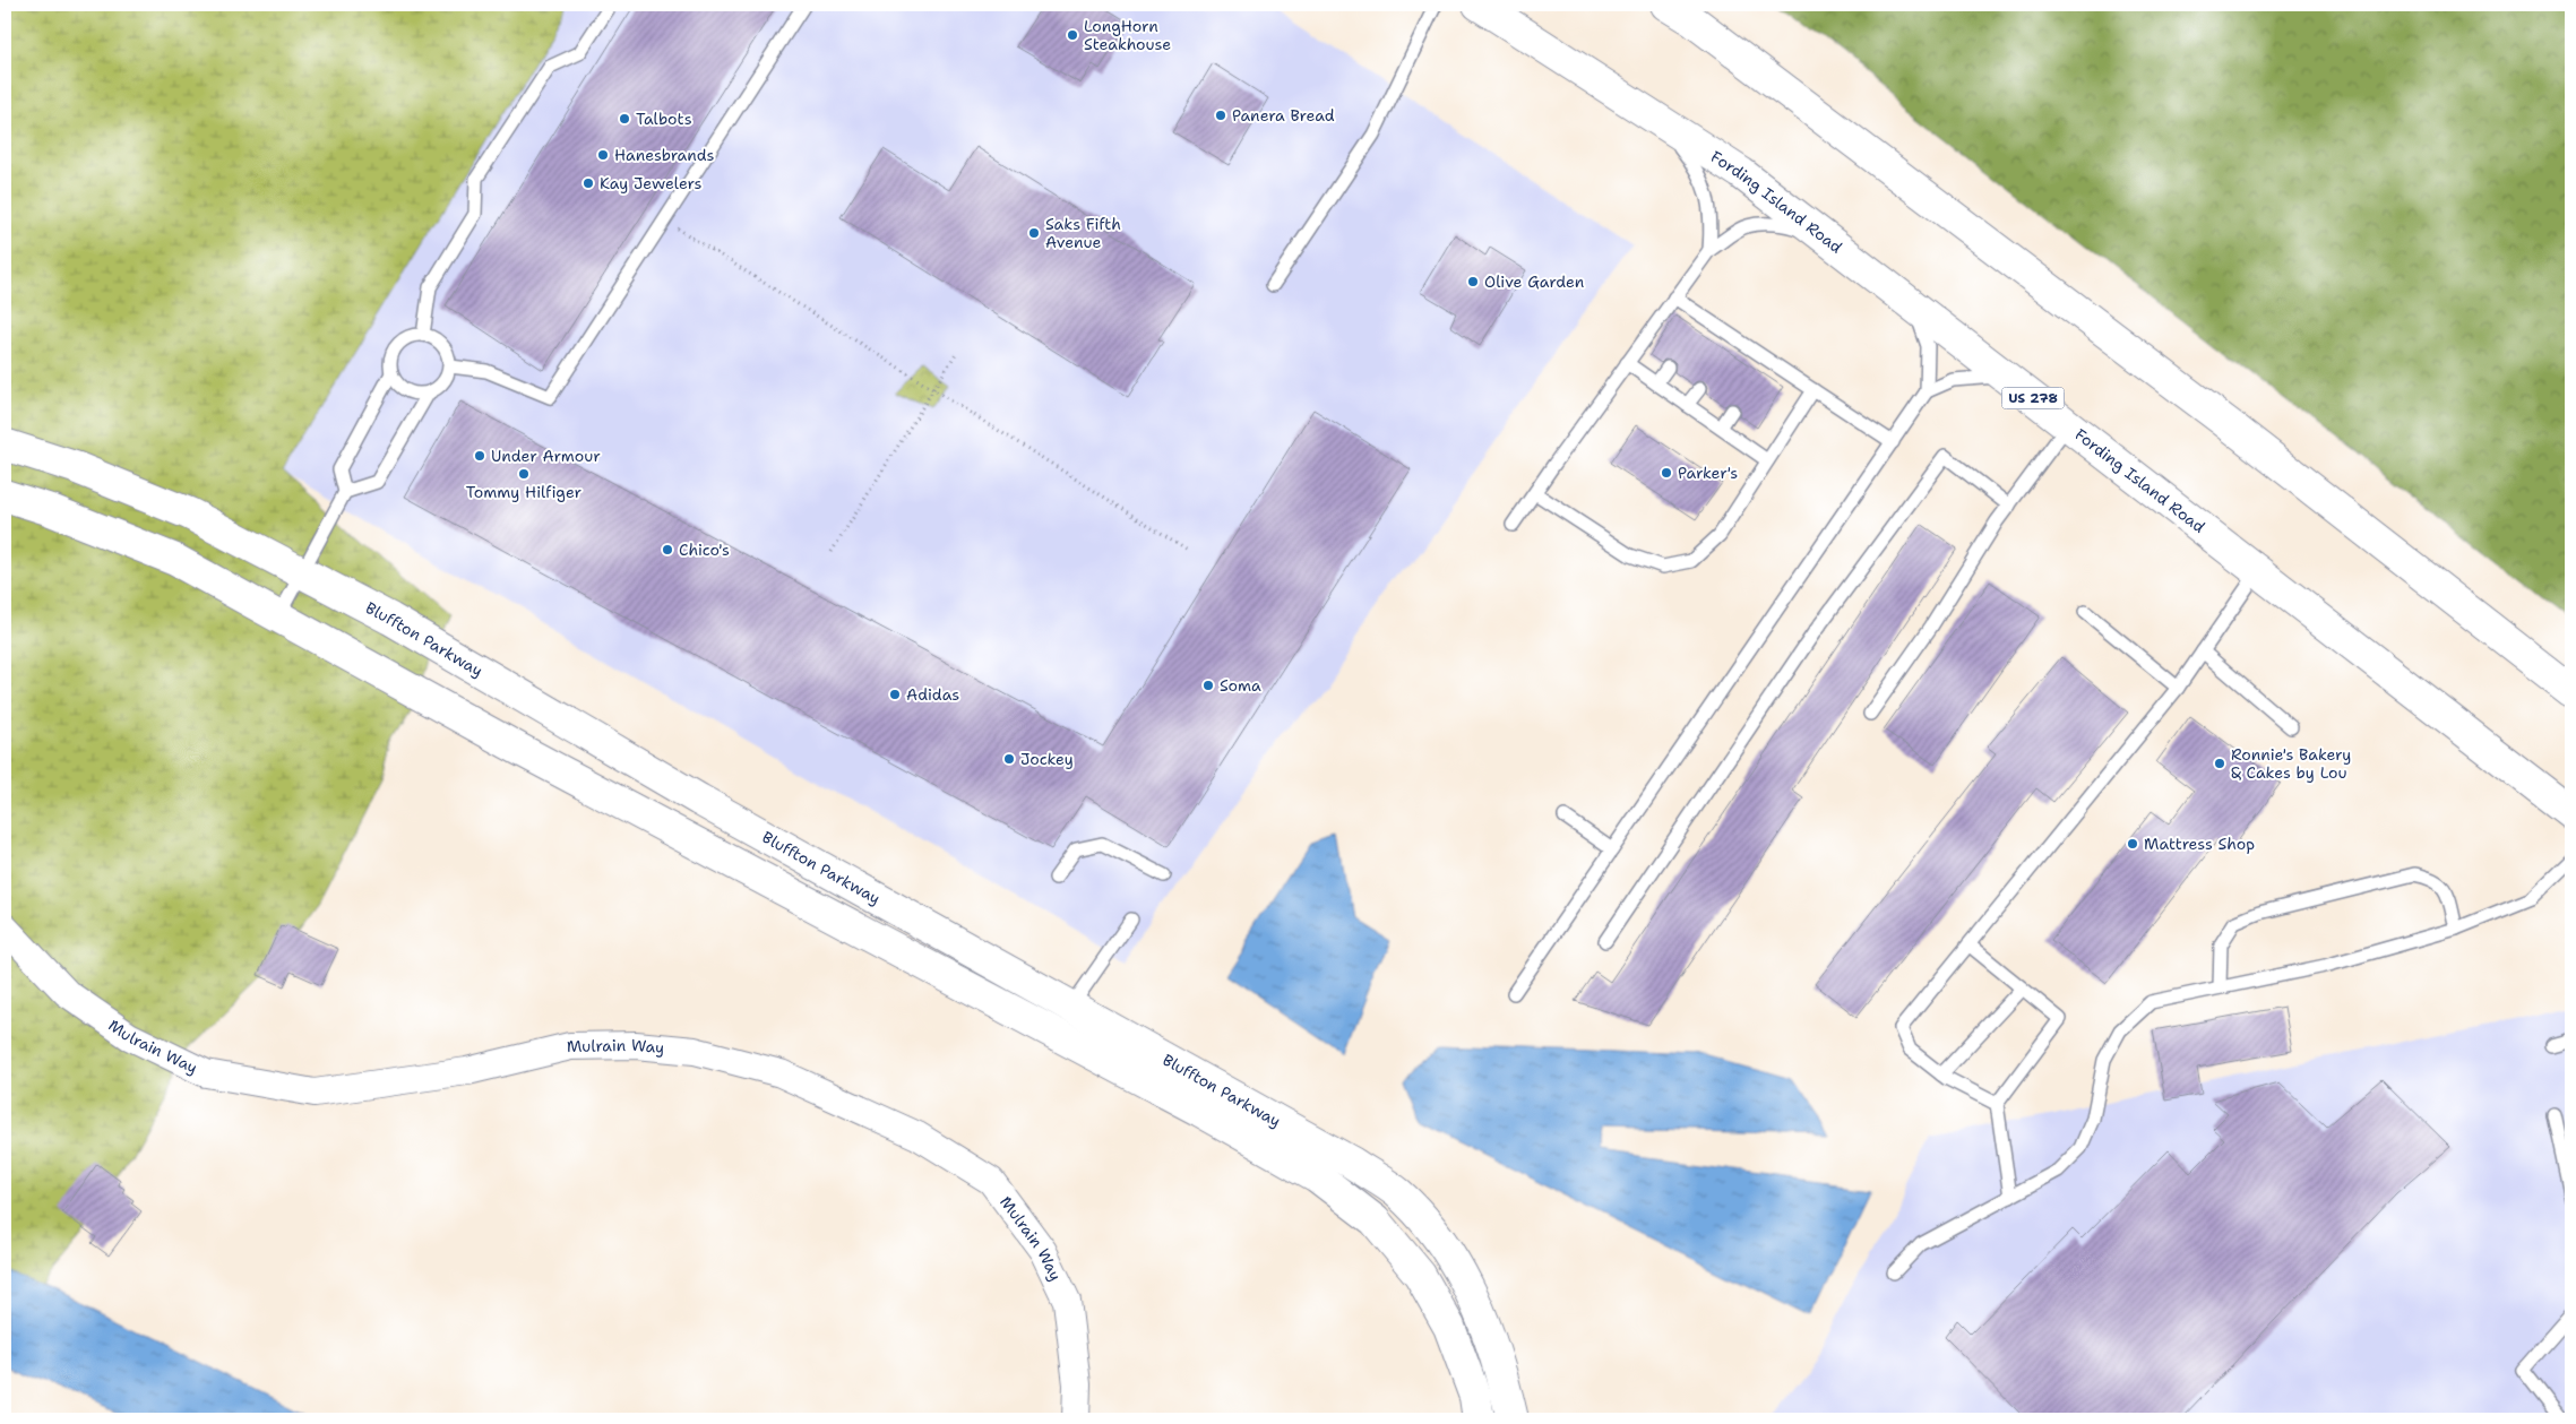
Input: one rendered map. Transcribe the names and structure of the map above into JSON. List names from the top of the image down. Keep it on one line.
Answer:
{"streets":{"main road":["Fording Island Road","US 278","Bluffton Parkway"],"street":["Mulrain Way"]},"places":["LongHorn Steakhouse","Panera Bread","Talbots","Hanesbrands","Kay Jewelers","Saks Fifth Avenue","Olive Garden","Under Armour","Parker's","Tommy Hilfiger","Chico's","Soma","Adidas","Jockey","Ronnie's Bakery & Cakes by Lou","Mattress Shop"]}
